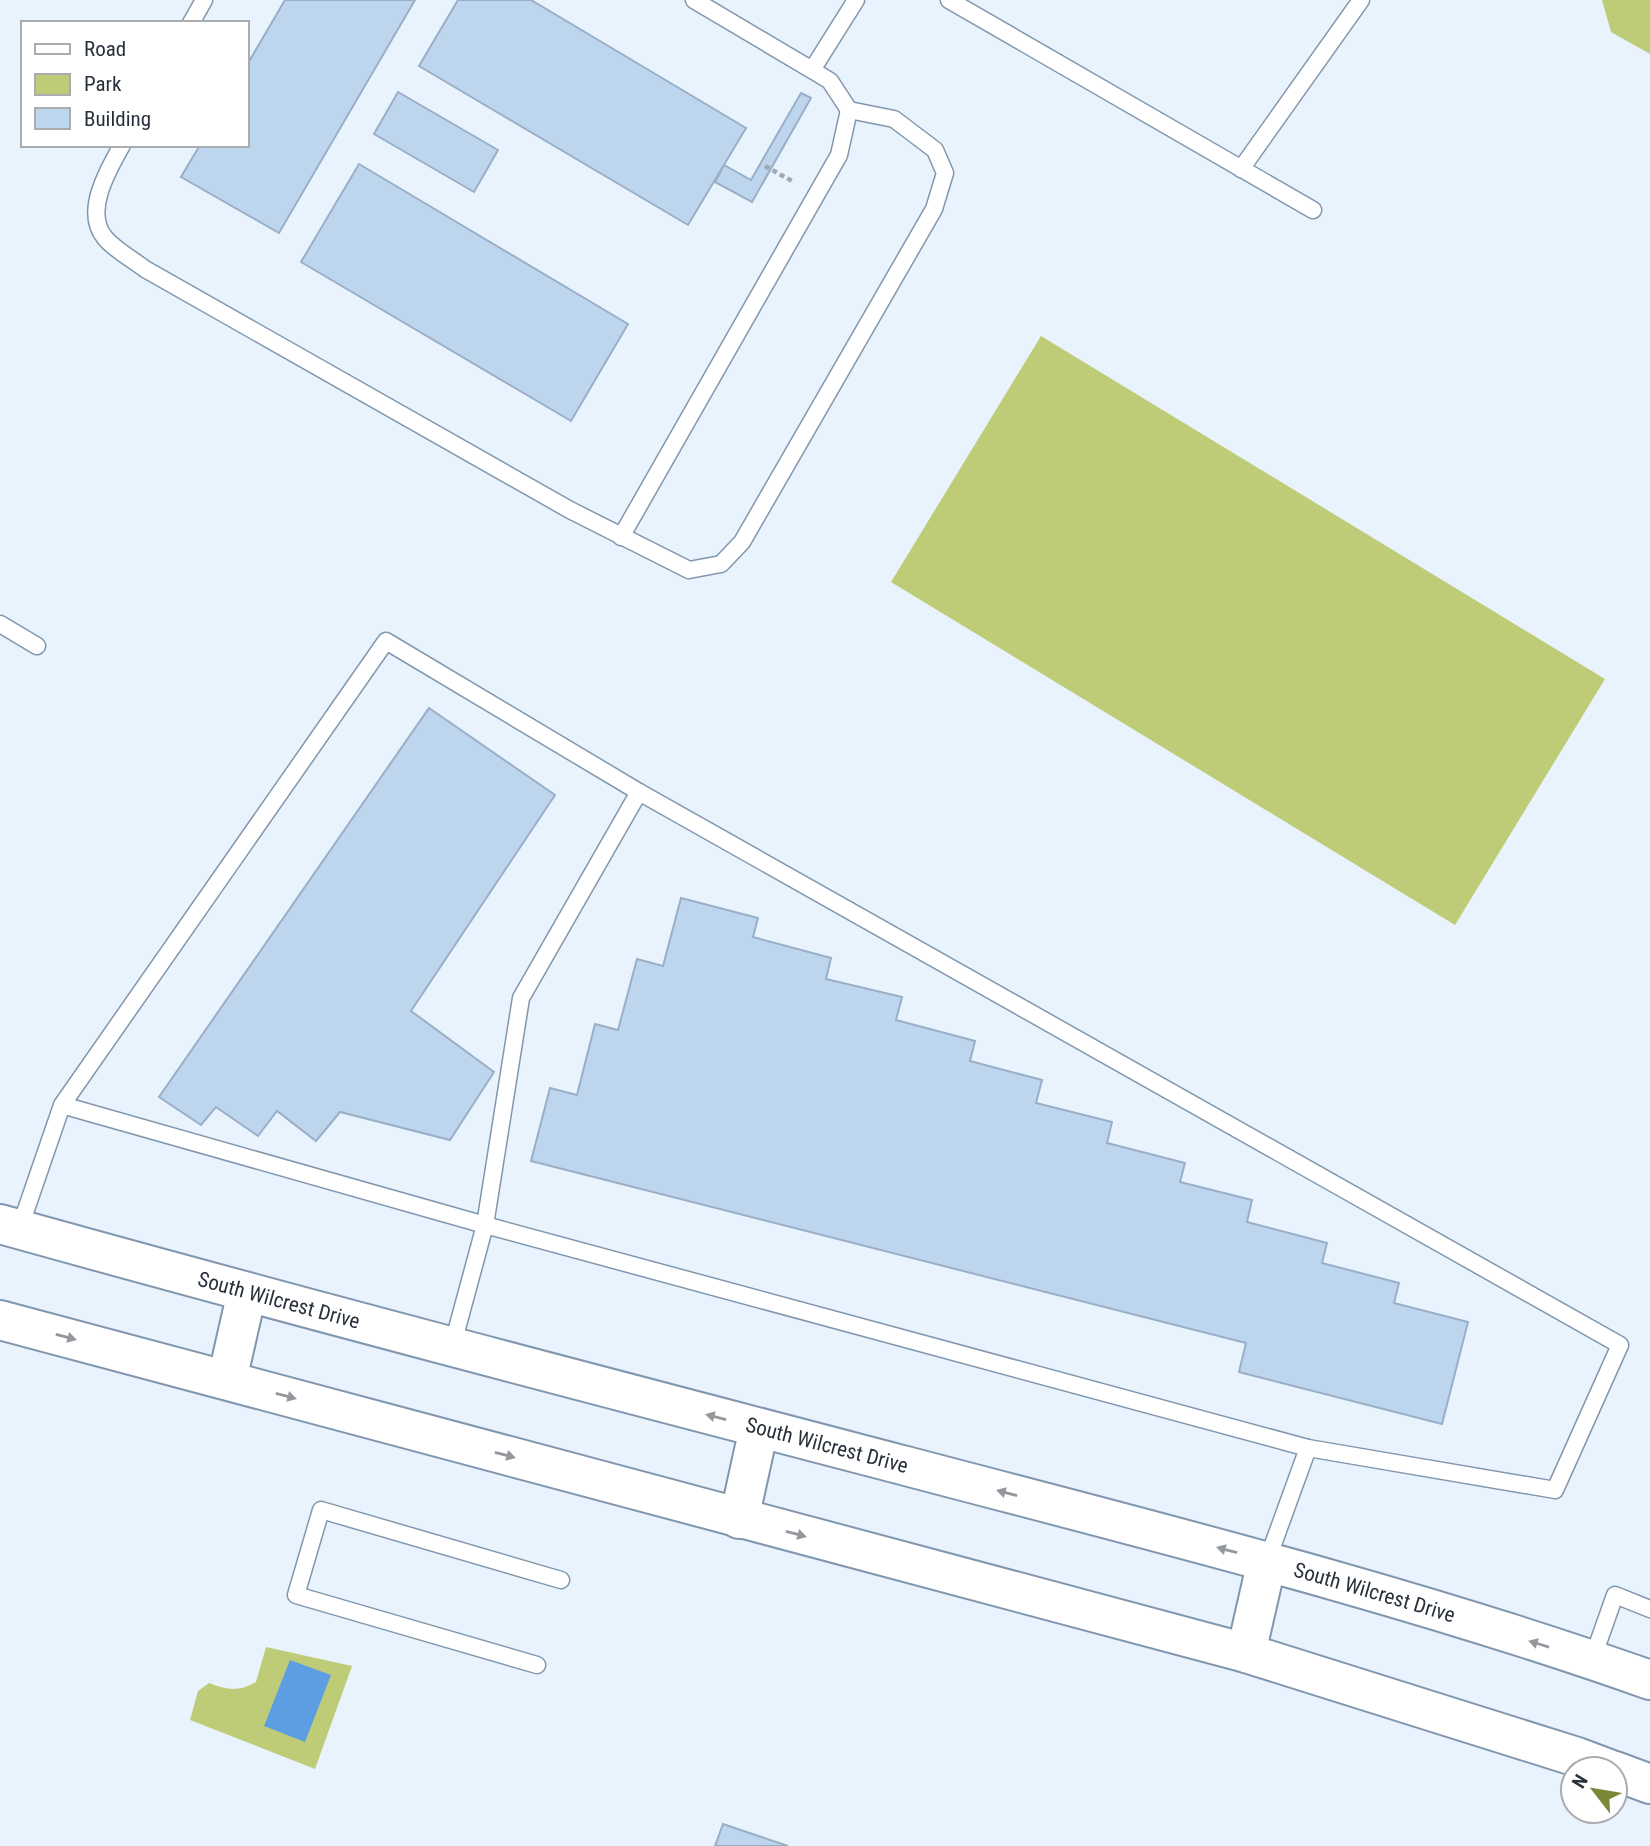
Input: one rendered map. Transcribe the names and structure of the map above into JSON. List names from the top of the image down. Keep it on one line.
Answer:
{"streets":{"main road":["South Wilcrest Drive"]},"legend":["Road","Park","Building"],"north":"top left"}
